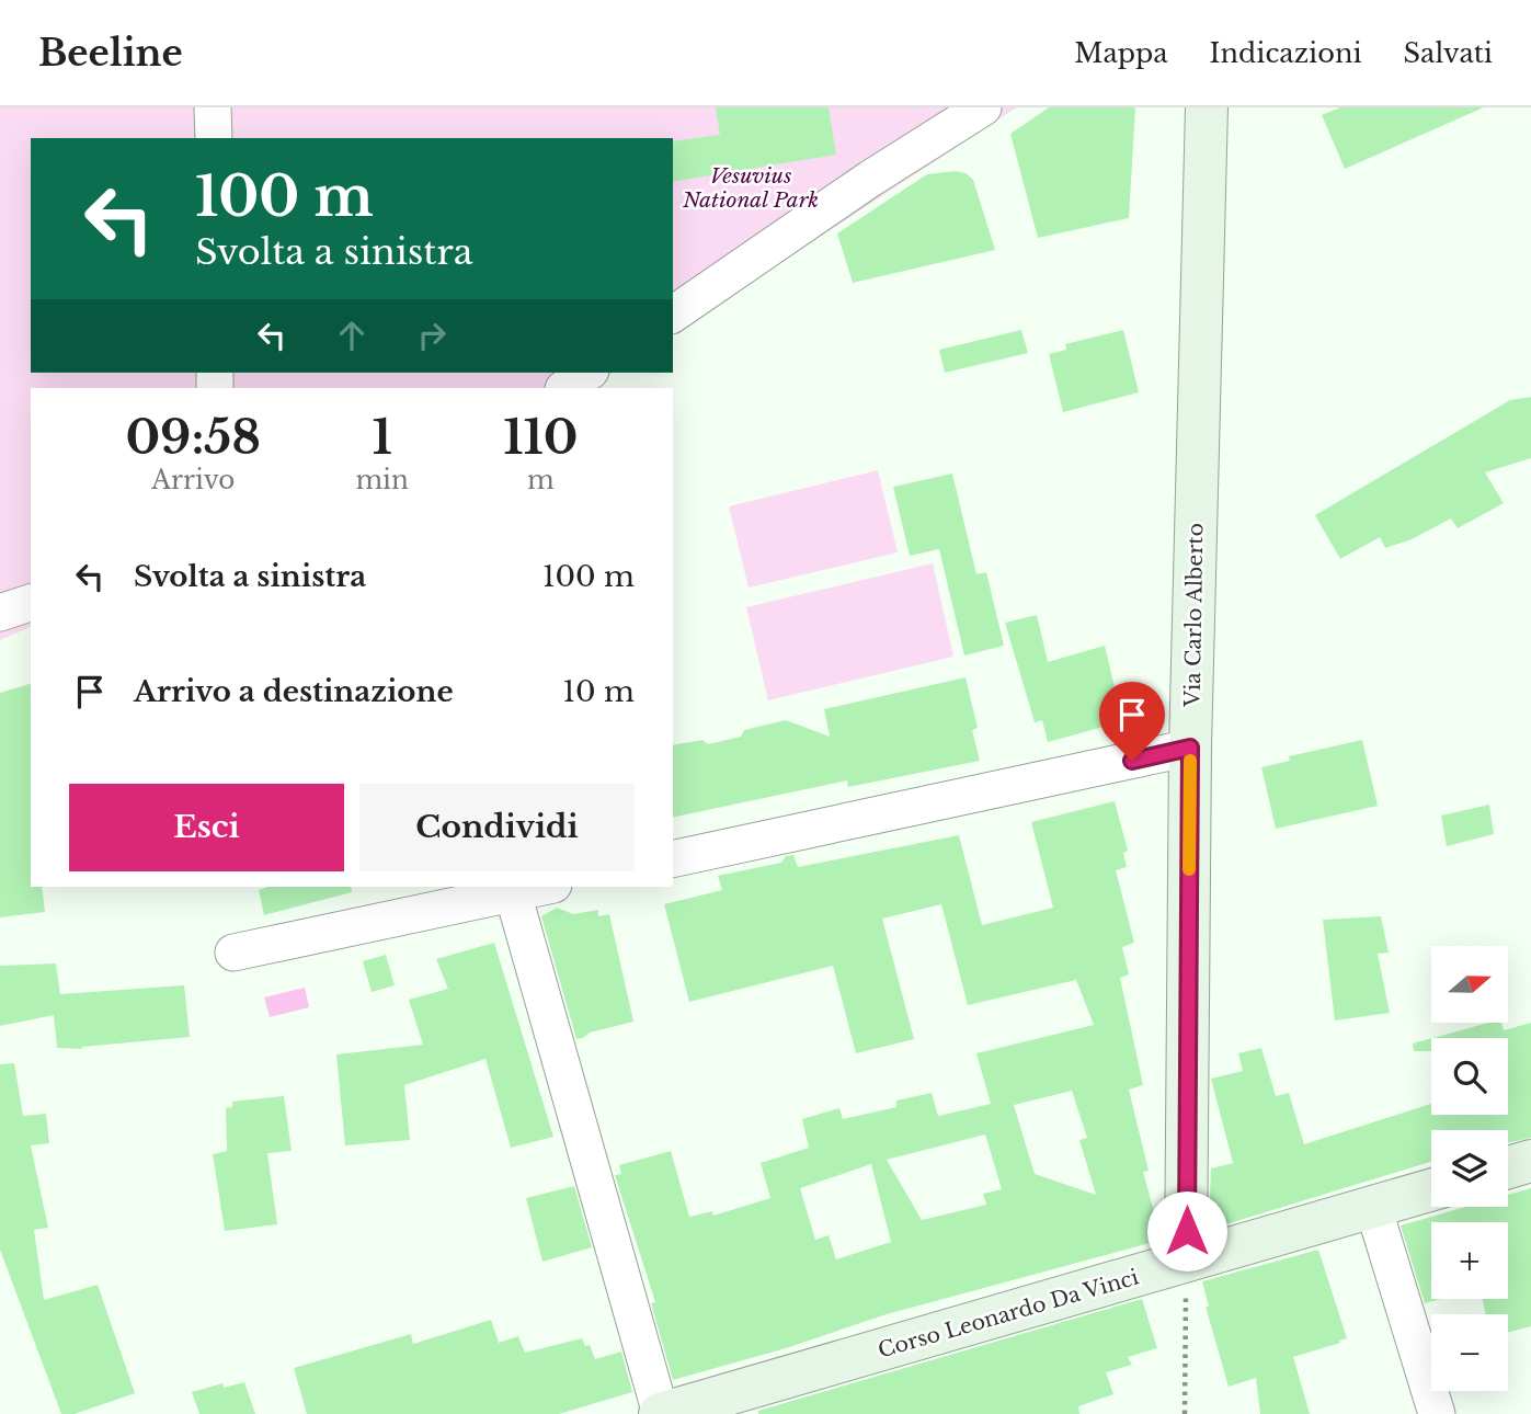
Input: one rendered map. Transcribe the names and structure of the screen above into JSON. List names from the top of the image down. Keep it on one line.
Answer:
{"streets":{"street":["Via Carlo Alberto","Corso Leonardo Da Vinci"]},"crossings":[["Via Carlo Alberto","Corso Leonardo Da Vinci"]],"parks":["Vesuvius National Park"],"north":"right","page":{"header":"Beeline","nav":["Mappa","Indicazioni","Salvati"],"turn":["100 m","Svolta a sinistra"],"eta":["09:58","Arrivo","1","min","110","m"],"list":[{"name":"Svolta a sinistra","value":"100 m"},{"name":"Arrivo a destinazione","value":"10 m"}],"buttons":["Esci","Condividi"],"map_buttons":["+","−"]}}
